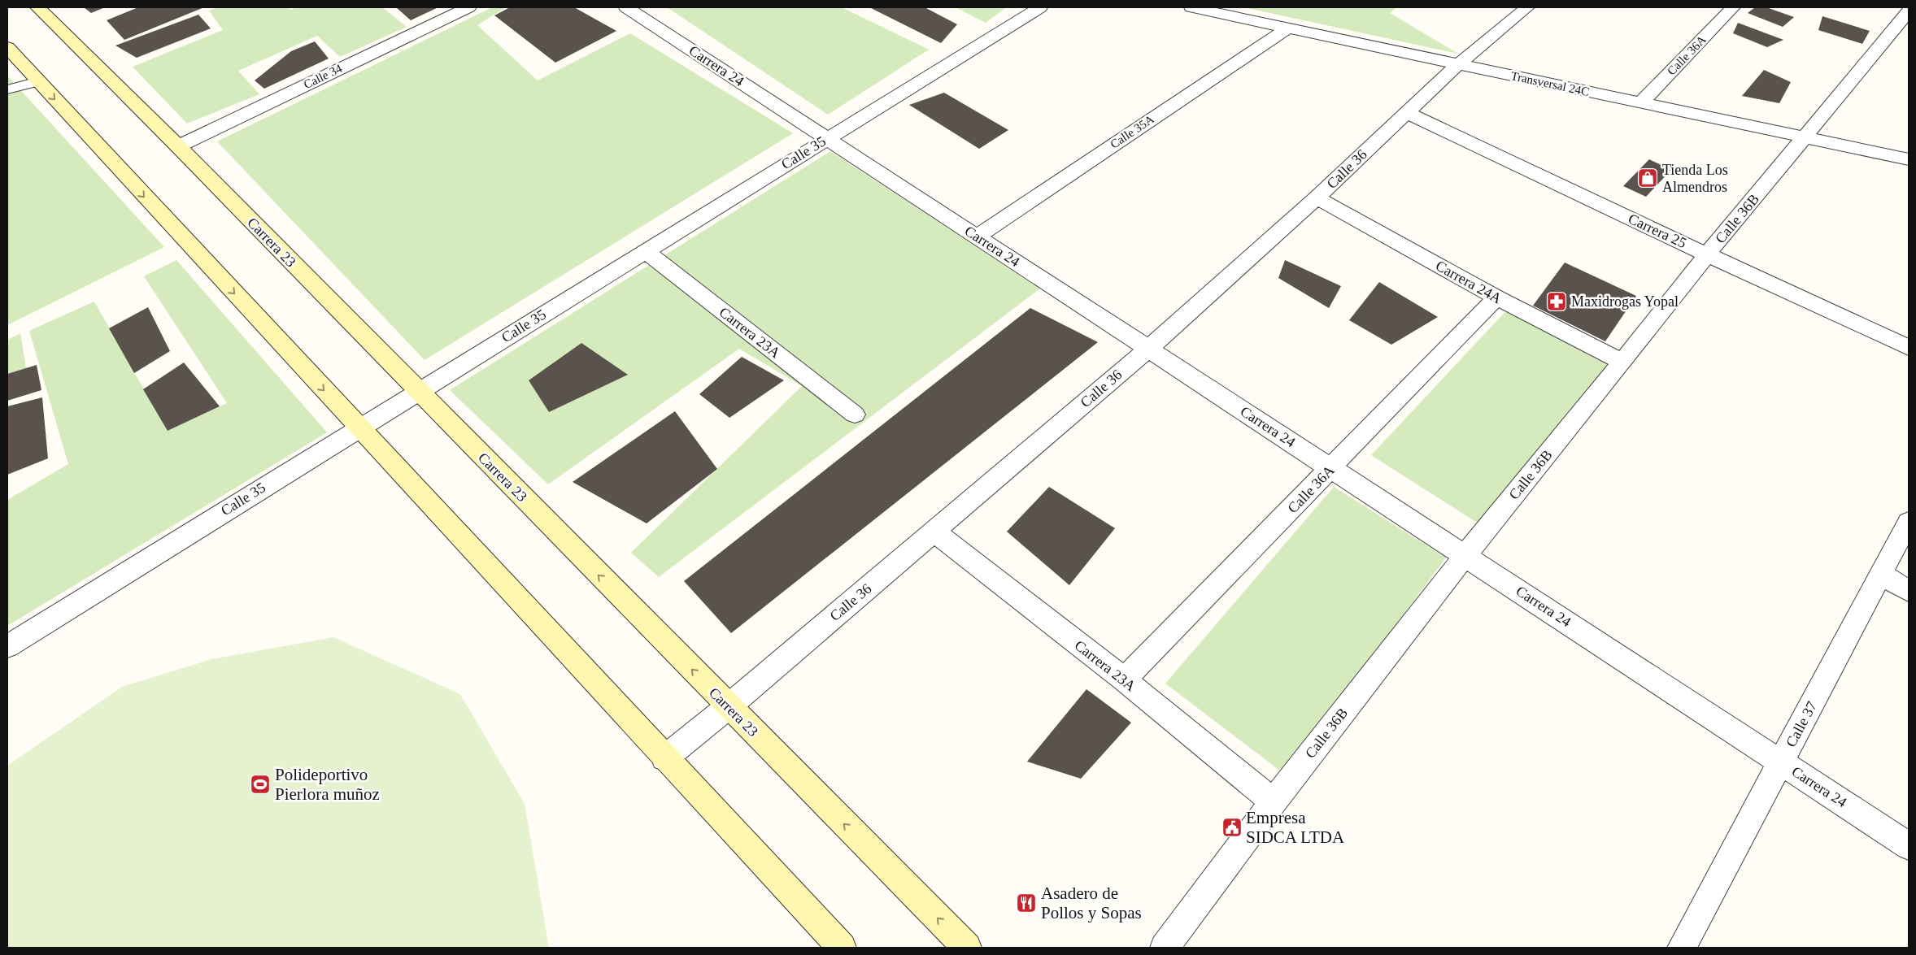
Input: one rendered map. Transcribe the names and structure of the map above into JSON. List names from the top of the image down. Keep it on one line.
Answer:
{"streets":{"street":["Calle 36A","Carrera 24","Calle 34","Transversal 24C","Calle 35A","Calle 35","Calle 36","Calle 36B","Carrera 25","Carrera 23","Carrera 24A","Carrera 23A","Calle 37"]},"crossings":[["Calle 36A","Carrera 24"],["Calle 36A","Transversal 24C"],["Calle 36A","Carrera 24A"],["Calle 36A","Carrera 23A"],["Carrera 24","Calle 35A"],["Carrera 24","Calle 35"],["Carrera 24","Calle 36"],["Carrera 24","Calle 36B"],["Carrera 24","Calle 37"],["Calle 34","Carrera 23"],["Transversal 24C","Calle 35A"],["Transversal 24C","Calle 36"],["Transversal 24C","Calle 36B"],["Calle 35","Carrera 23"],["Calle 35","Carrera 23A"],["Calle 36","Carrera 25"],["Calle 36","Carrera 23"],["Calle 36","Carrera 24A"],["Calle 36","Carrera 23A"],["Calle 36B","Carrera 25"],["Calle 36B","Carrera 24A"],["Calle 36B","Carrera 23A"]],"places":{"shop":["Tienda Los Almendros"],"pharmacy":["Maxidrogas Yopal"],"sports":["Polideportivo Pierlora muñoz"],"public building":["Empresa SIDCA LTDA"],"restaurant":["Asadero de Pollos y Sopas"]}}
